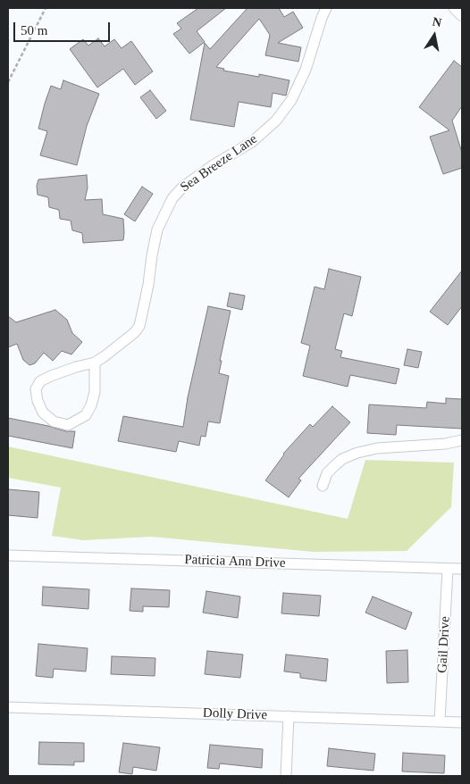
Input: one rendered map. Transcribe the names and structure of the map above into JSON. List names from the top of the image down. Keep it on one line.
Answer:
{"streets":{"street":["Sea Breeze Lane","Patricia Ann Drive","Gail Drive","Dolly Drive"]},"crossings":[["Patricia Ann Drive","Gail Drive"],["Gail Drive","Dolly Drive"]],"scale_bar":"50 m","north":"top"}
